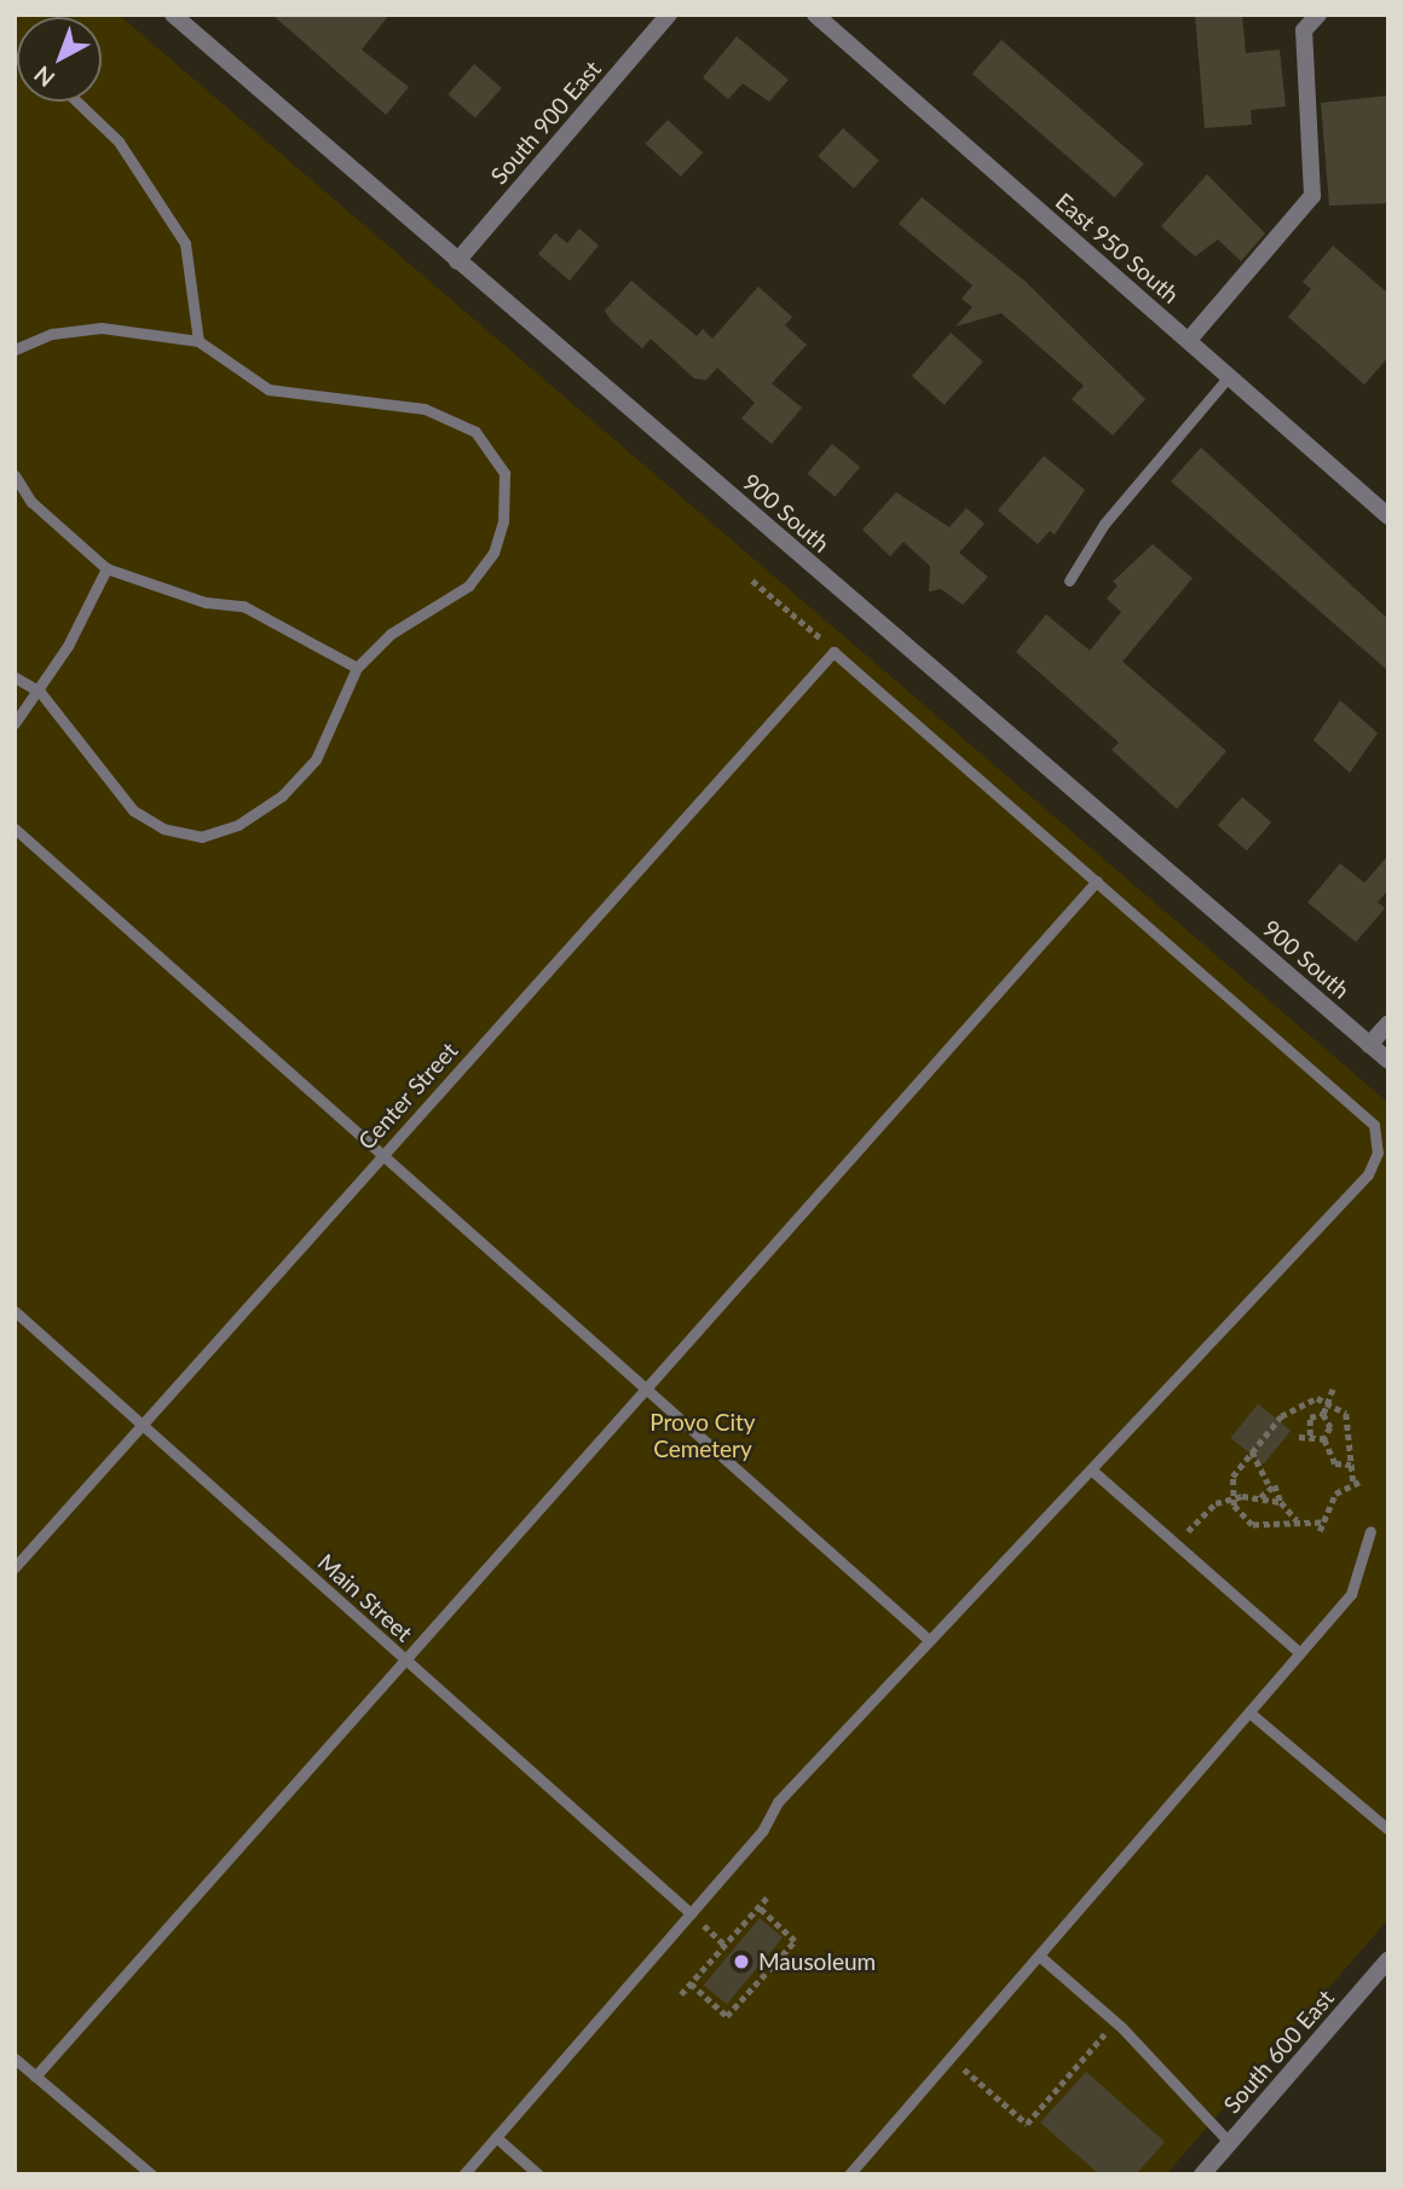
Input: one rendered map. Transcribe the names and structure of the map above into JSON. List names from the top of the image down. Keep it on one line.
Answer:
{"streets":{"street":["South 900 East","East 950 South","900 South","South 600 East"],"lane":["Center Street","Main Street"]},"crossings":[["South 900 East","900 South"],["Center Street","Main Street"]],"parks":["Provo City Cemetery"],"places":["Mausoleum"],"north":"bottom left"}
